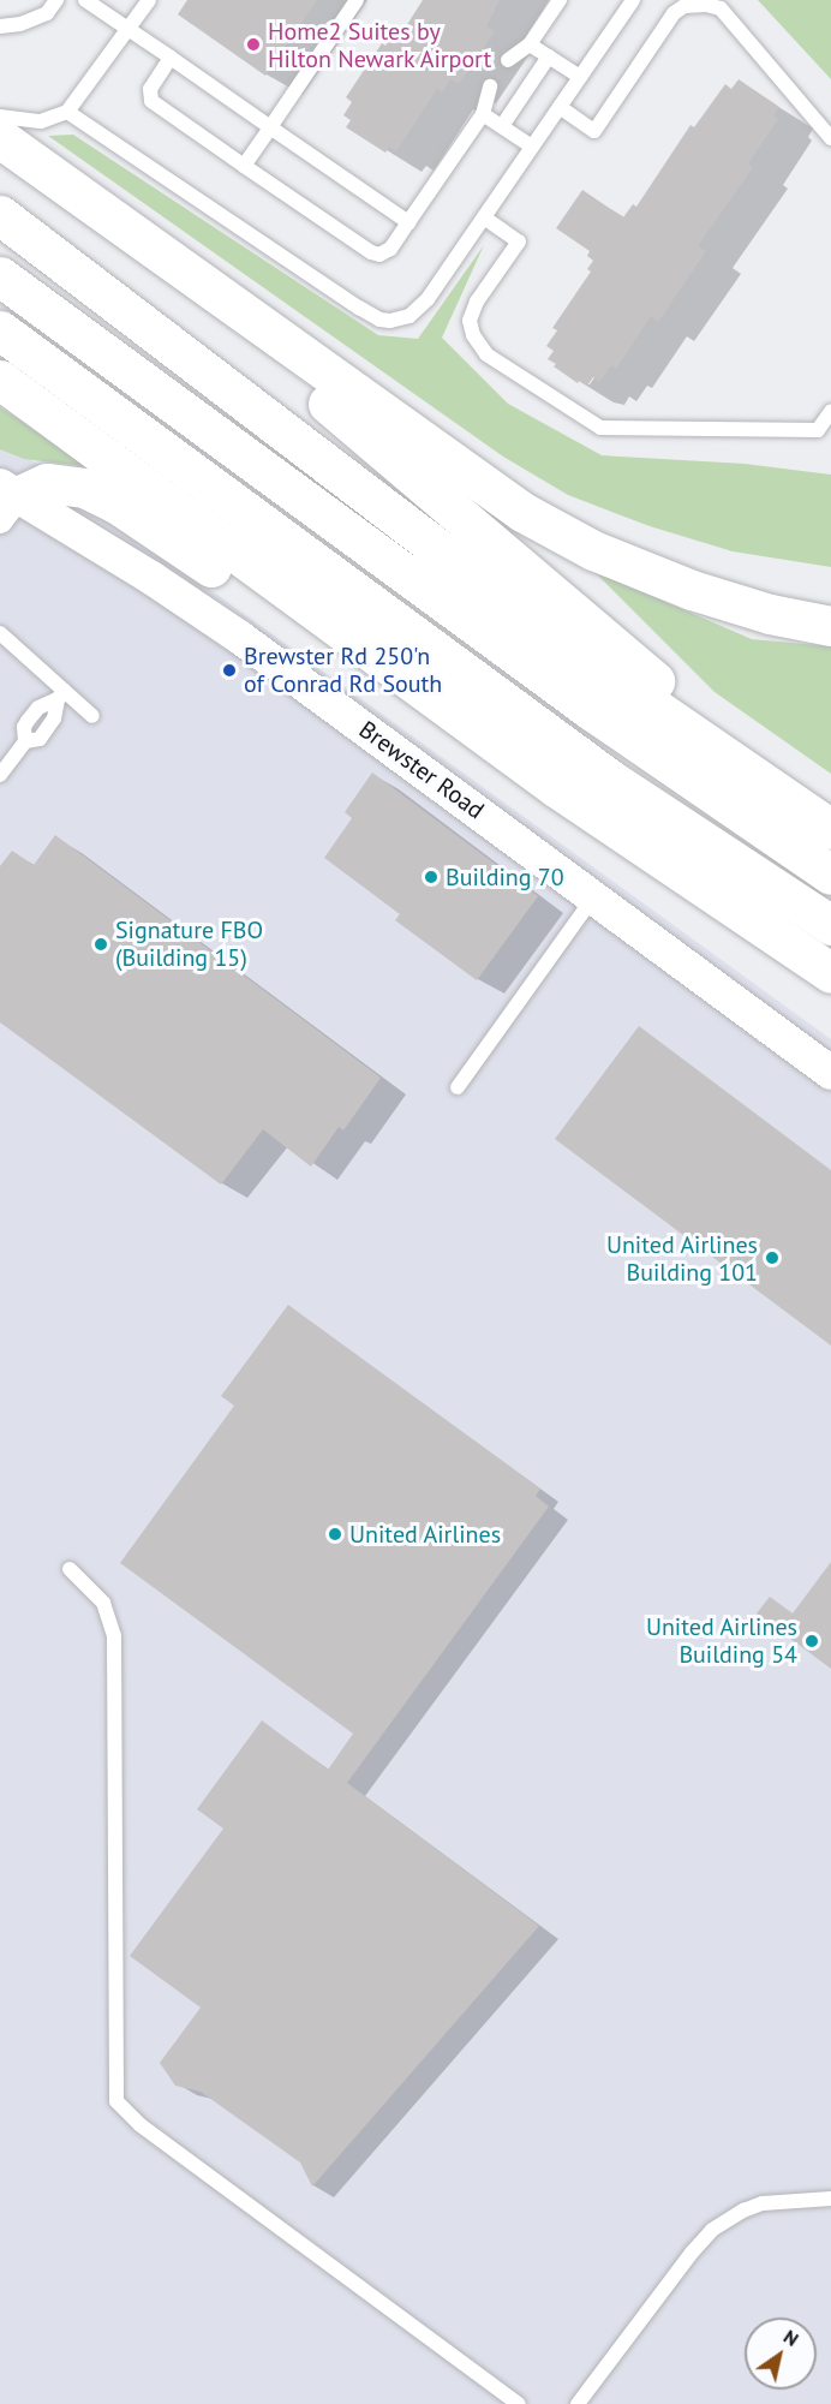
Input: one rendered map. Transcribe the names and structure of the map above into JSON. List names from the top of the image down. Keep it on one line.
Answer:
{"streets":{"street":["Brewster Road"]},"places":["Home2 Suites by Hilton Newark Airport","Brewster Rd 250'n of Conrad Rd South","Building 70","Signature FBO (Building 15)","United Airlines Building 101","United Airlines","United Airlines Building 54"],"north":"top right"}
